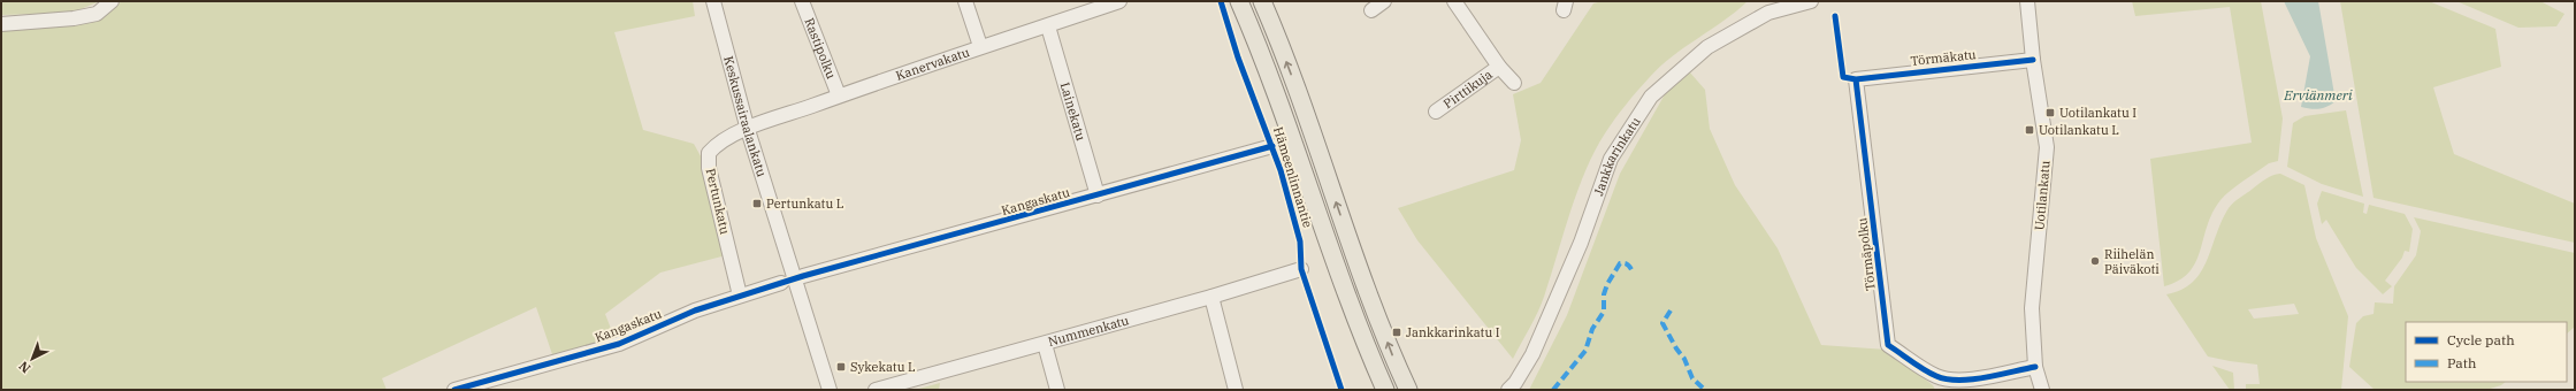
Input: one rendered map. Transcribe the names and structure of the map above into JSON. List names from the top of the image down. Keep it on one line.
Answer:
{"streets":{"main road":["Hämeenlinnantie"],"street":["Rastipolku","Törmäkatu","Kanervakatu","Pirttikuja","Lainekatu","Keskussairaalankatu","Jankkarinkatu","Uotilankatu","Pertunkatu","Kangaskatu","Törmäpolku","Nummenkatu"]},"crossings":[["Rastipolku","Kanervakatu"],["Törmäkatu","Uotilankatu"],["Törmäkatu","Törmäpolku"],["Kanervakatu","Lainekatu"],["Kanervakatu","Keskussairaalankatu"],["Kanervakatu","Pertunkatu"],["Lainekatu","Kangaskatu"],["Keskussairaalankatu","Pertunkatu"],["Uotilankatu","Törmäpolku"],["Pertunkatu","Kangaskatu"]],"water":["Erviänmeri"],"places":{"transit":["Uotilankatu I","Uotilankatu L","Pertunkatu L","Jankkarinkatu I","Sykekatu L"],"other":["Riihelän Päiväkoti"]},"legend":["Cycle path","Path"],"north":"bottom left"}
